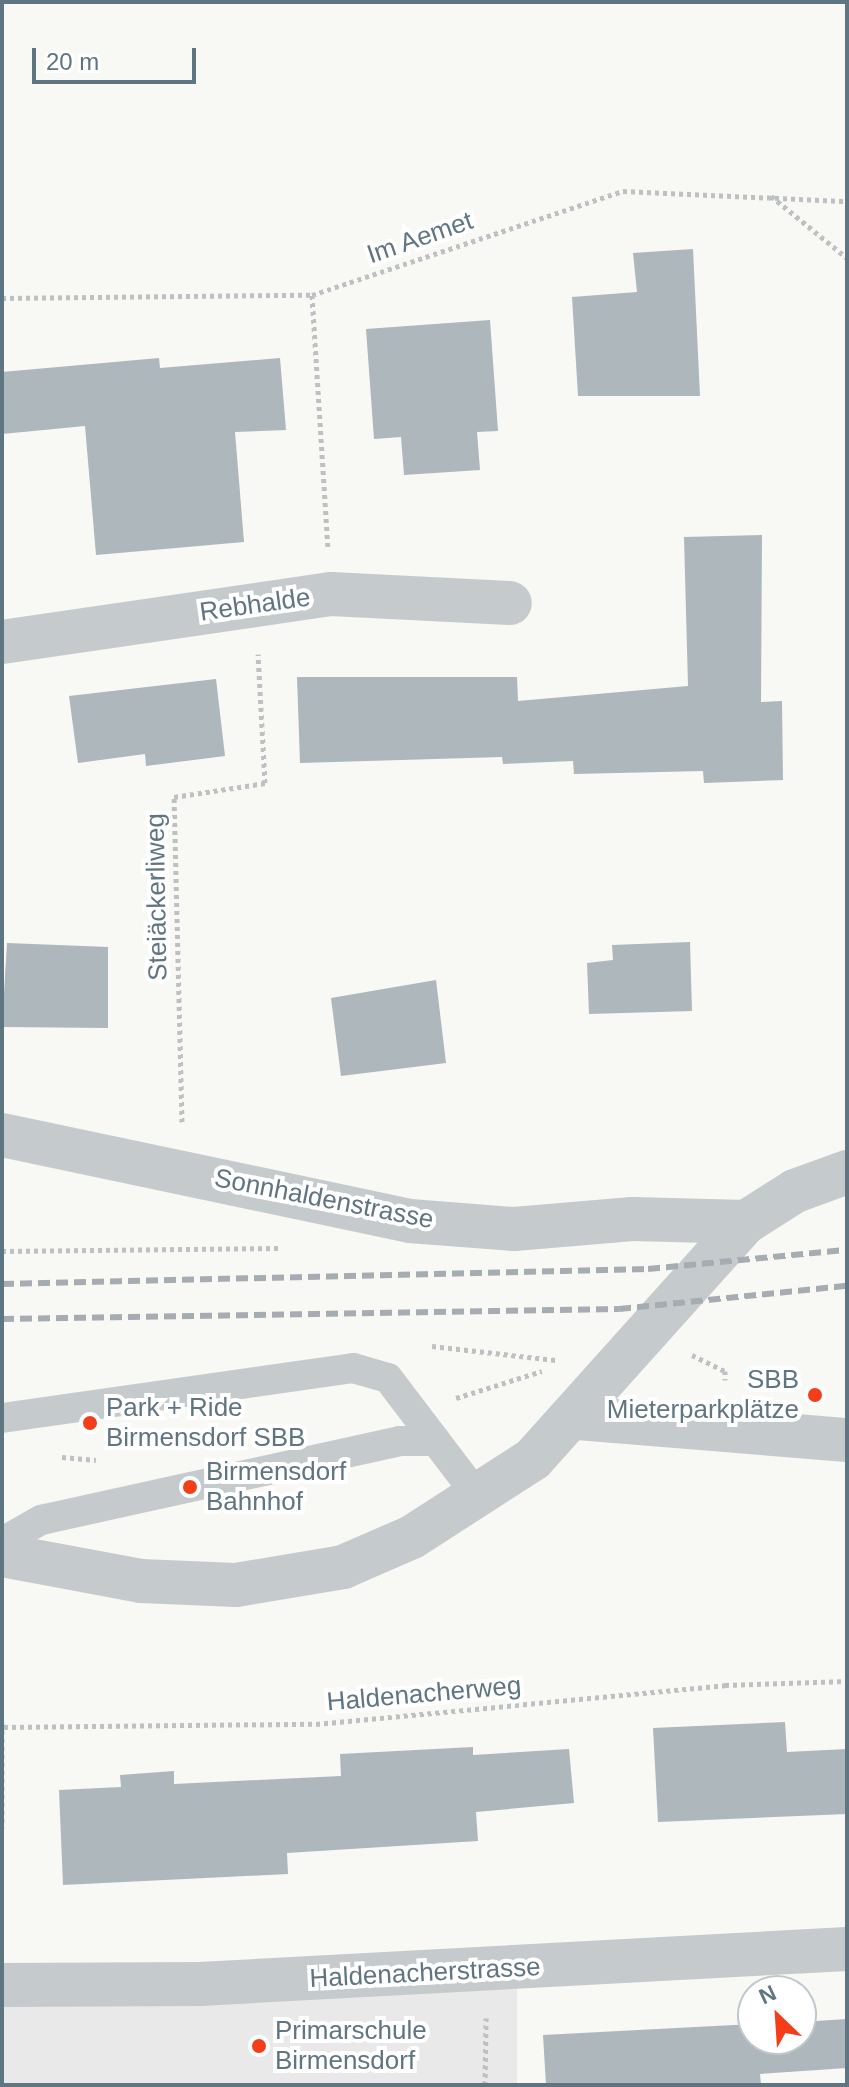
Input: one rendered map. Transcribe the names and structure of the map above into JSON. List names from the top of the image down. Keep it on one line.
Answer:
{"streets":{"street":["Rebhalde","Sonnhaldenstrasse","Haldenacherstrasse"],"path":["Im Aemet","Steiäckerliweg","Haldenacherweg"]},"crossings":[["Rebhalde","Steiäckerliweg"],["Steiäckerliweg","Sonnhaldenstrasse"]],"places":["SBB Mieterparkplätze","Park + Ride Birmensdorf SBB","Birmensdorf Bahnhof","Primarschule Birmensdorf"],"scale_bar":"20 m","north":"top left"}
